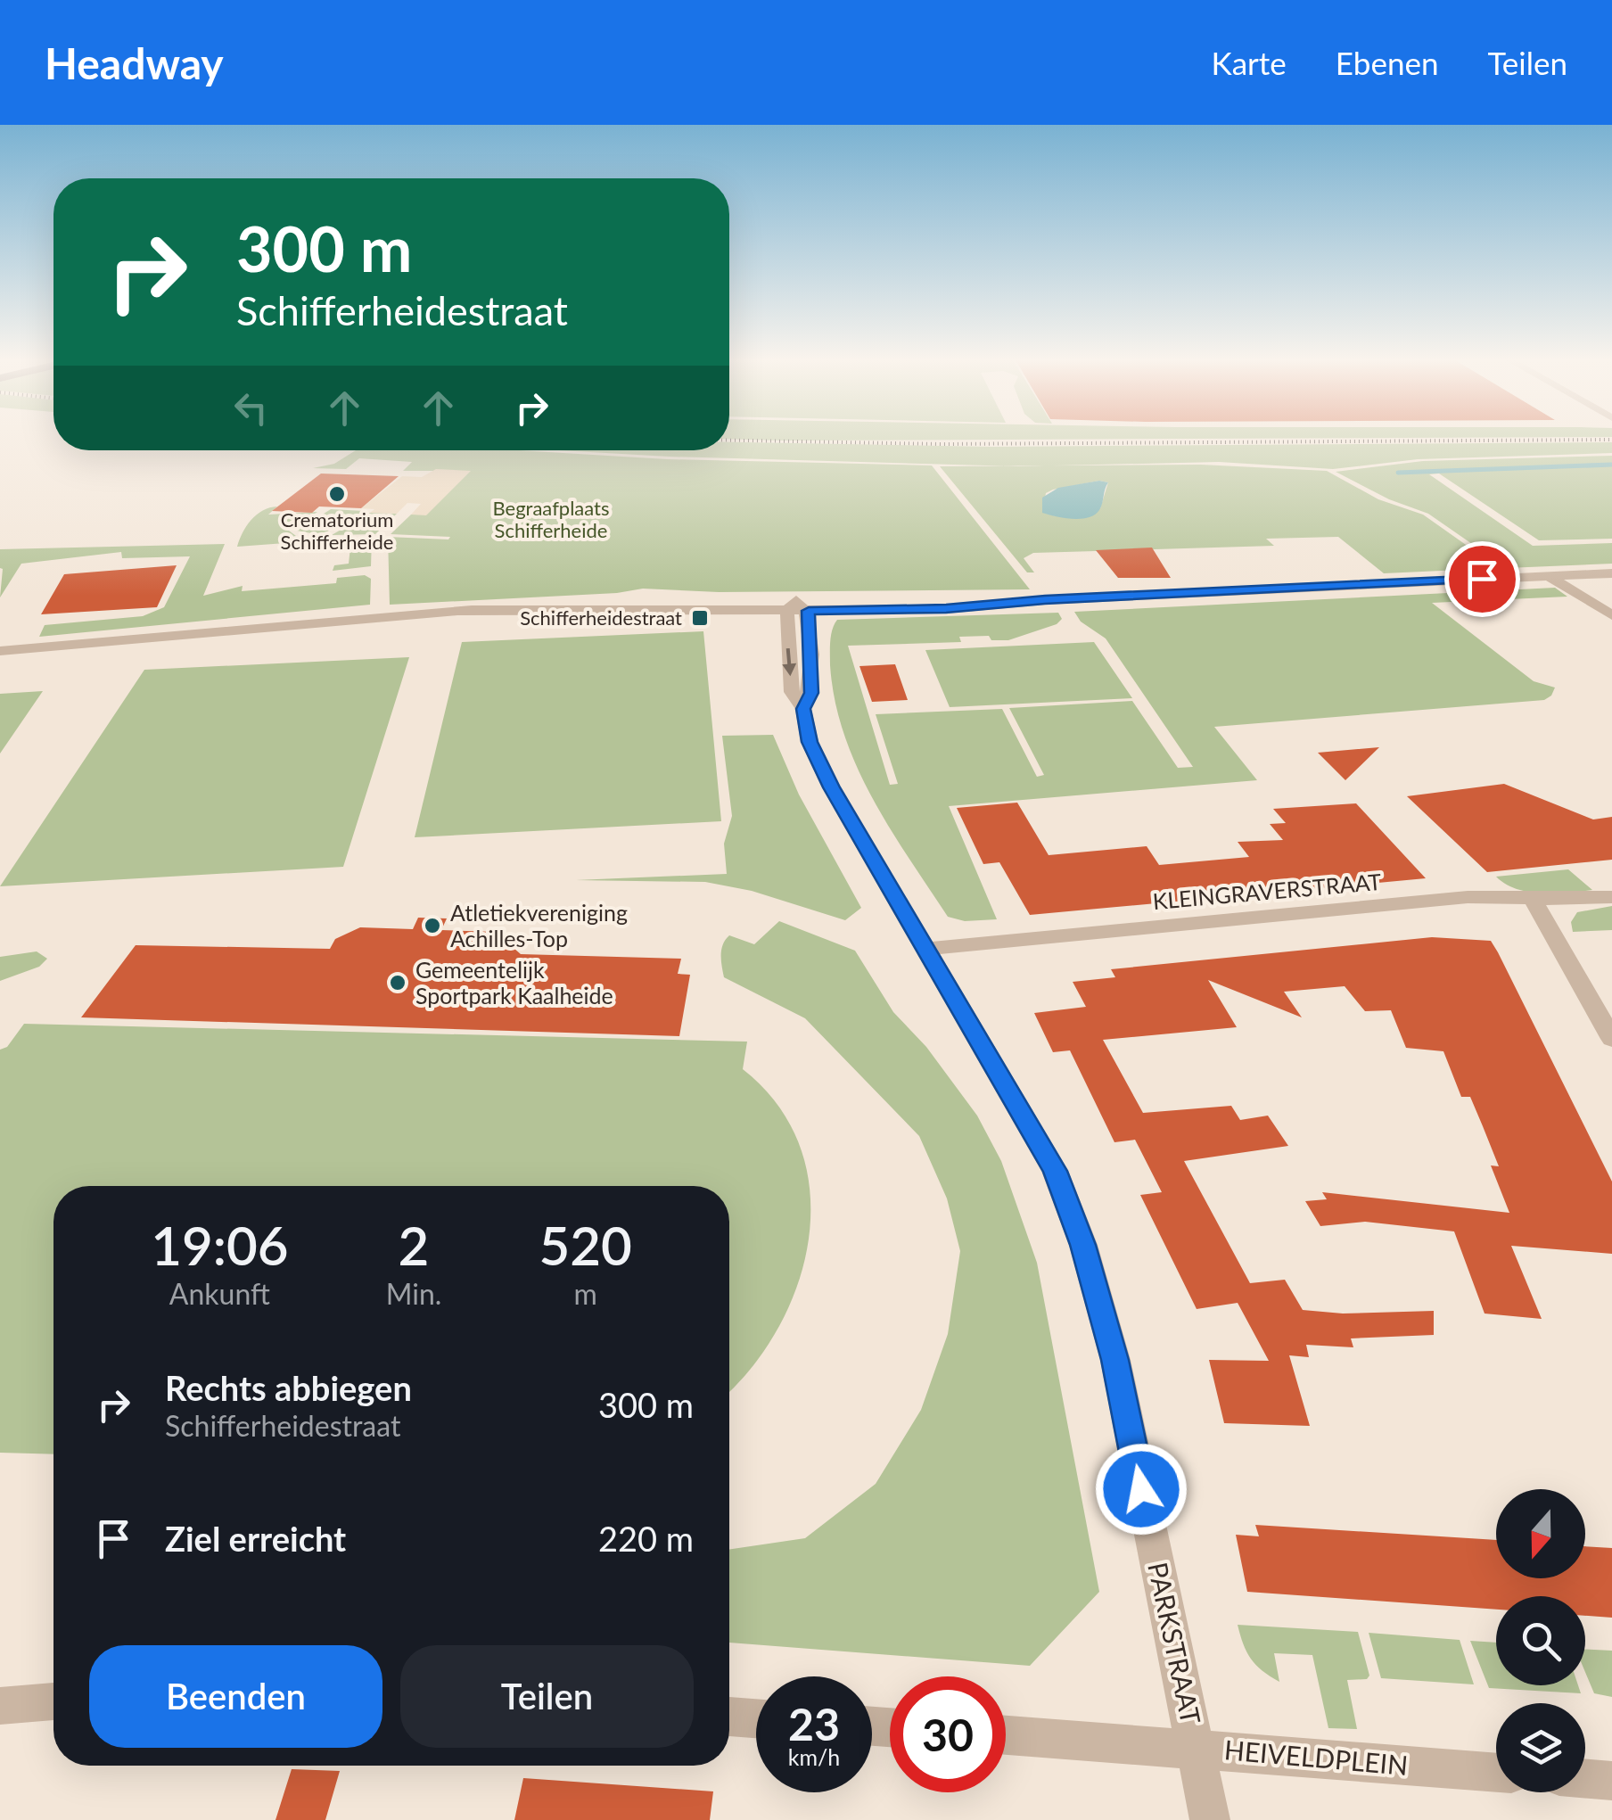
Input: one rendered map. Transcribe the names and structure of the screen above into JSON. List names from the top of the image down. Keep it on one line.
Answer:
{"streets":{"street":["KLEINGRAVERSTRAAT","PARKSTRAAT","HEIVELDPLEIN"]},"crossings":[["KLEINGRAVERSTRAAT","PARKSTRAAT"],["PARKSTRAAT","HEIVELDPLEIN"]],"parks":["Begraafplaats Schifferheide"],"places":{"other":["Crematorium Schifferheide","Atletiekvereniging Achilles-Top","Gemeentelijk Sportpark Kaalheide"],"transit":["Schifferheidestraat"]},"north":"bottom","page":{"header":"Headway","nav":["Karte","Ebenen","Teilen"],"turn":["300 m","Schifferheidestraat"],"eta":["19:06","Ankunft","2","Min.","520","m"],"list":[{"name":"Rechts abbiegen","note":"Schifferheidestraat","value":"300 m"},{"name":"Ziel erreicht","value":"220 m"}],"buttons":["Beenden","Teilen"],"speed":"23 km/h","limit":"30"}}
